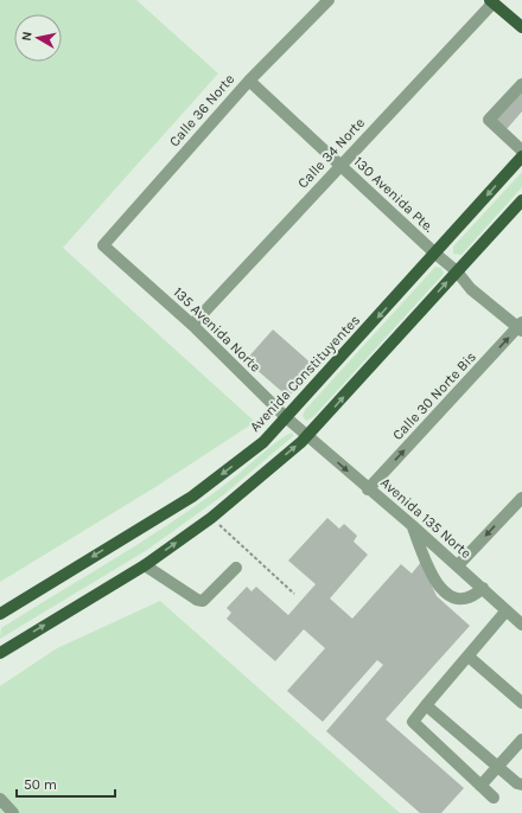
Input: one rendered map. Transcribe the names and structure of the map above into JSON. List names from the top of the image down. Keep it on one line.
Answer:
{"streets":{"main road":["Avenida Constituyentes"],"street":["Calle 36 Norte","Calle 34 Norte","130 Avenida Pte.","135 Avenida Norte","Calle 30 Norte Bis","Avenida 135 Norte"]},"crossings":[["Calle 36 Norte","130 Avenida Pte."],["Calle 36 Norte","135 Avenida Norte"],["Calle 34 Norte","130 Avenida Pte."],["Calle 34 Norte","135 Avenida Norte"],["130 Avenida Pte.","Avenida Constituyentes"],["130 Avenida Pte.","Calle 30 Norte Bis"],["135 Avenida Norte","Avenida Constituyentes"],["135 Avenida Norte","Avenida 135 Norte"],["Calle 30 Norte Bis","Avenida 135 Norte"]],"one_way":["Calle 30 Norte Bis"],"scale_bar":"50 m","north":"left"}
